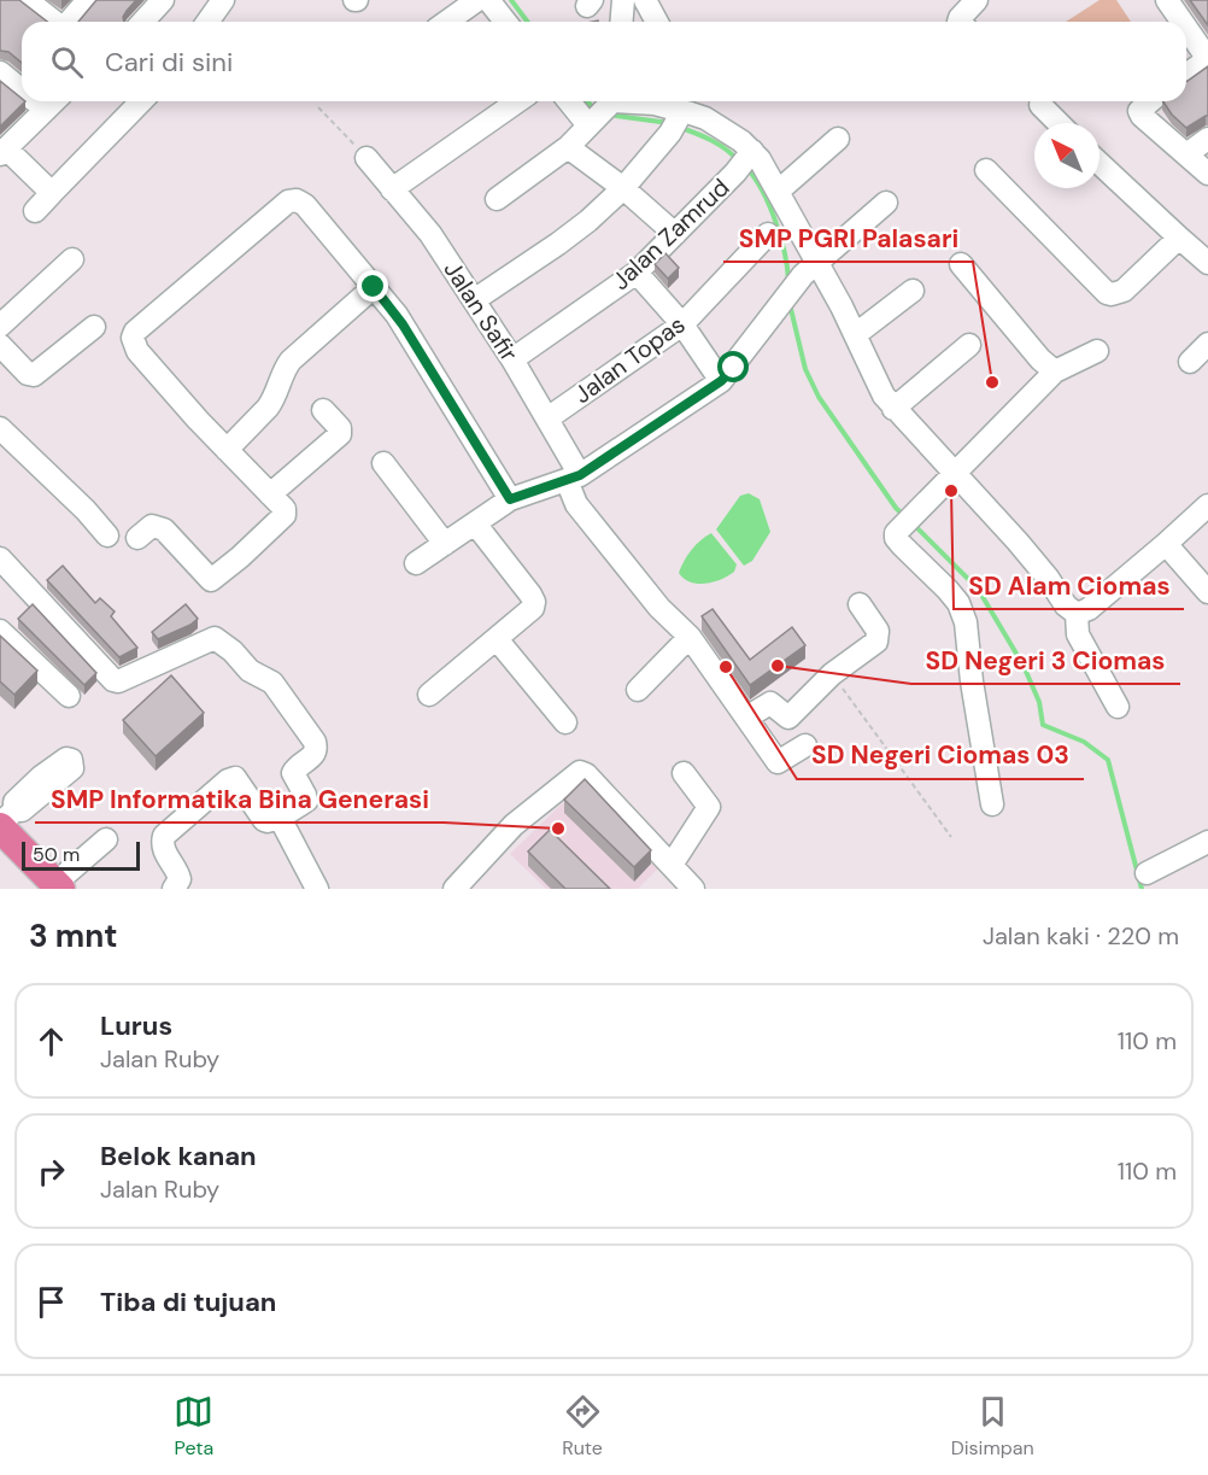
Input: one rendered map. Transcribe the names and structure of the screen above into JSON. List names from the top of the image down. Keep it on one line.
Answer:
{"streets":{"street":["Jalan Zamrud","Jalan Safir","Jalan Topas"]},"crossings":[["Jalan Zamrud","Jalan Safir"],["Jalan Safir","Jalan Topas"]],"places":["SMP PGRI Palasari","SD Alam Ciomas","SD Negeri 3 Ciomas","SD Negeri Ciomas 03","SMP Informatika Bina Generasi"],"scale_bar":"50 m","north":"top left","page":{"search":"Cari di sini","scale":"50 m","heading":["3 mnt","Jalan kaki · 220 m"],"list":[["Lurus","Jalan Ruby","110 m"],["Belok kanan","Jalan Ruby","110 m"],"Tiba di tujuan"],"nav":["Peta","Rute","Disimpan"]}}
